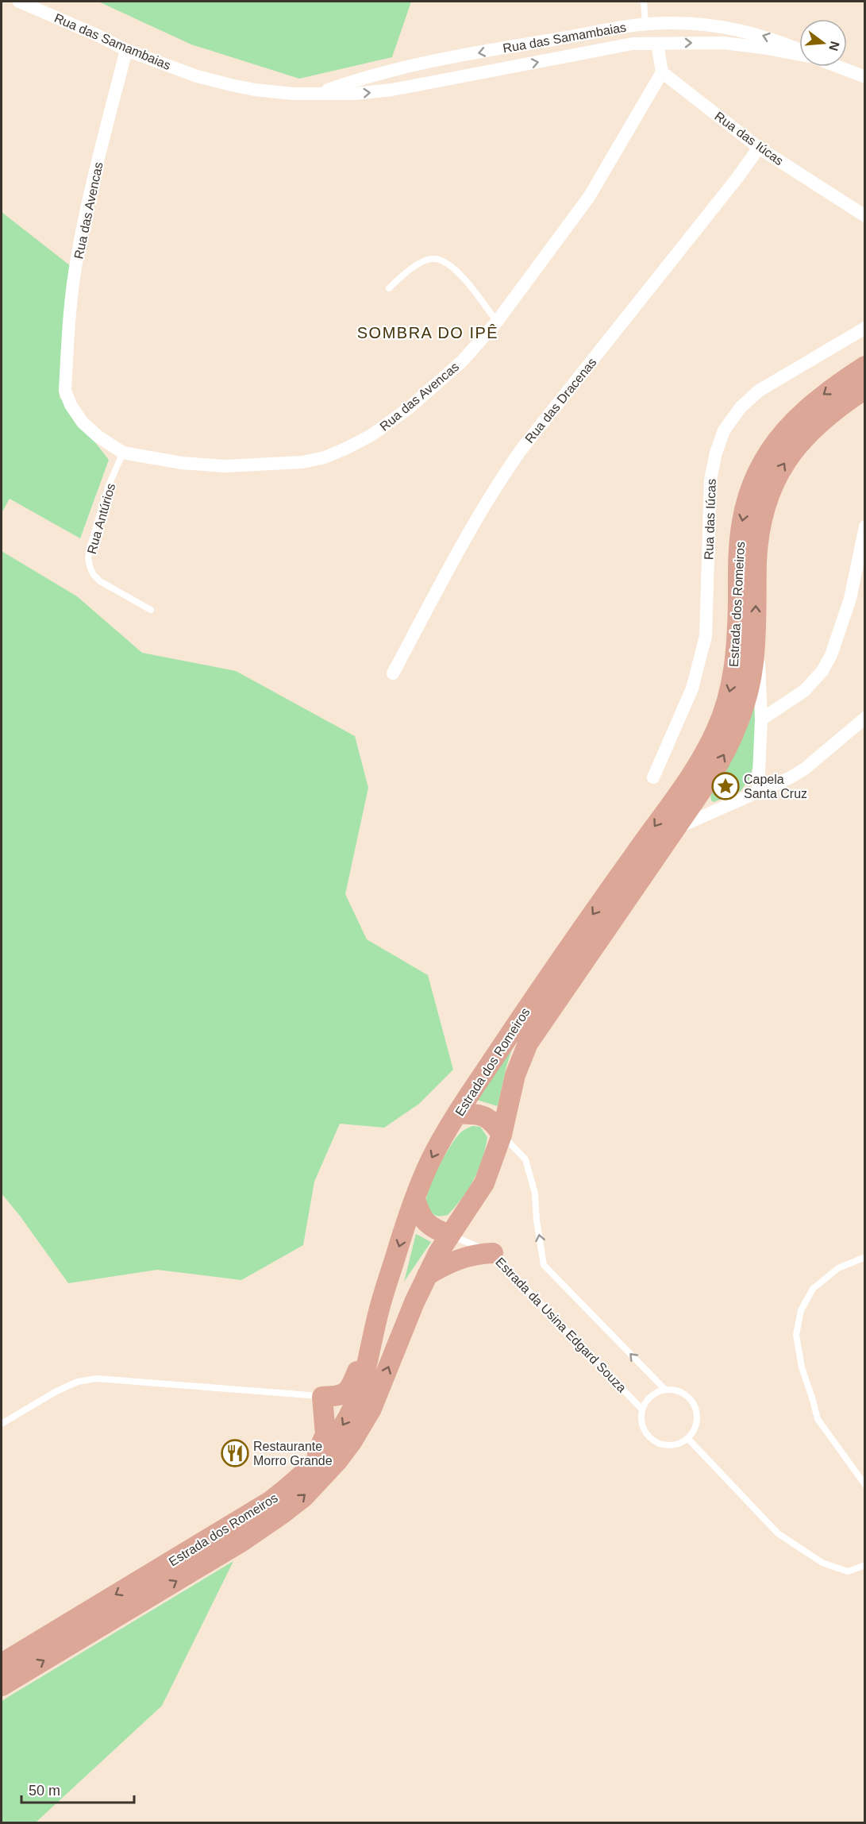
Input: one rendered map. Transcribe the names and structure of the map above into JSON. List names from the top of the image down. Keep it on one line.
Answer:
{"streets":{"main road":["Estrada dos Romeiros"],"street":["Rua das Samambaias","Rua das Iúcas","Rua das Avencas","Rua das Dracenas"],"lane":["Rua Antúrios","Estrada da Usina Edgard Souza"]},"crossings":[["Rua das Samambaias","Rua das Avencas"],["Rua das Iúcas","Rua das Avencas"],["Rua das Iúcas","Rua das Dracenas"],["Rua das Avencas","Rua Antúrios"],["Estrada dos Romeiros","Estrada da Usina Edgard Souza"]],"districts":["SOMBRA DO IPÊ"],"places":{"place":["Capela Santa Cruz"],"restaurant":["Restaurante Morro Grande"]},"scale_bar":"50 m","north":"right"}
